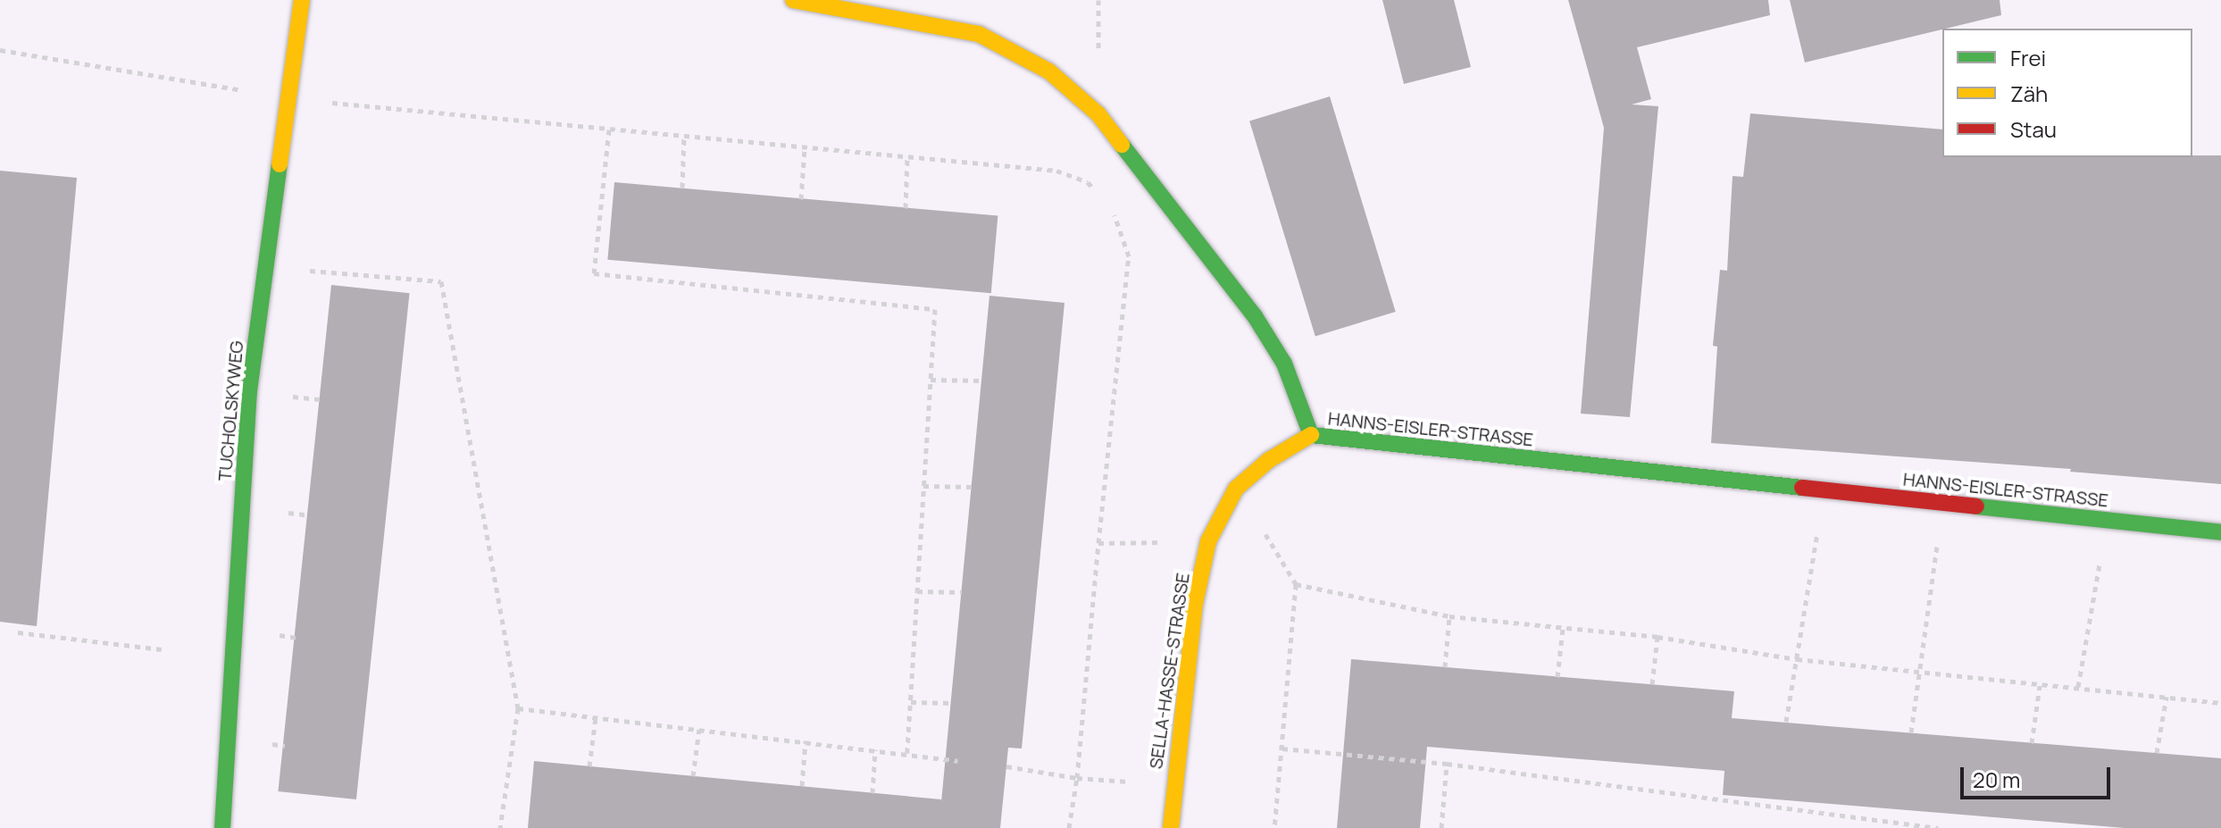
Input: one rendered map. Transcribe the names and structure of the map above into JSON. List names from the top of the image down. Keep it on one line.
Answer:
{"streets":{"street":["TUCHOLSKYWEG","HANNS-EISLER-STRASSE","SELLA-HASSE-STRASSE"]},"crossings":[["HANNS-EISLER-STRASSE","SELLA-HASSE-STRASSE"]],"legend":["Frei","Zäh","Stau"],"scale_bar":"20 m"}
